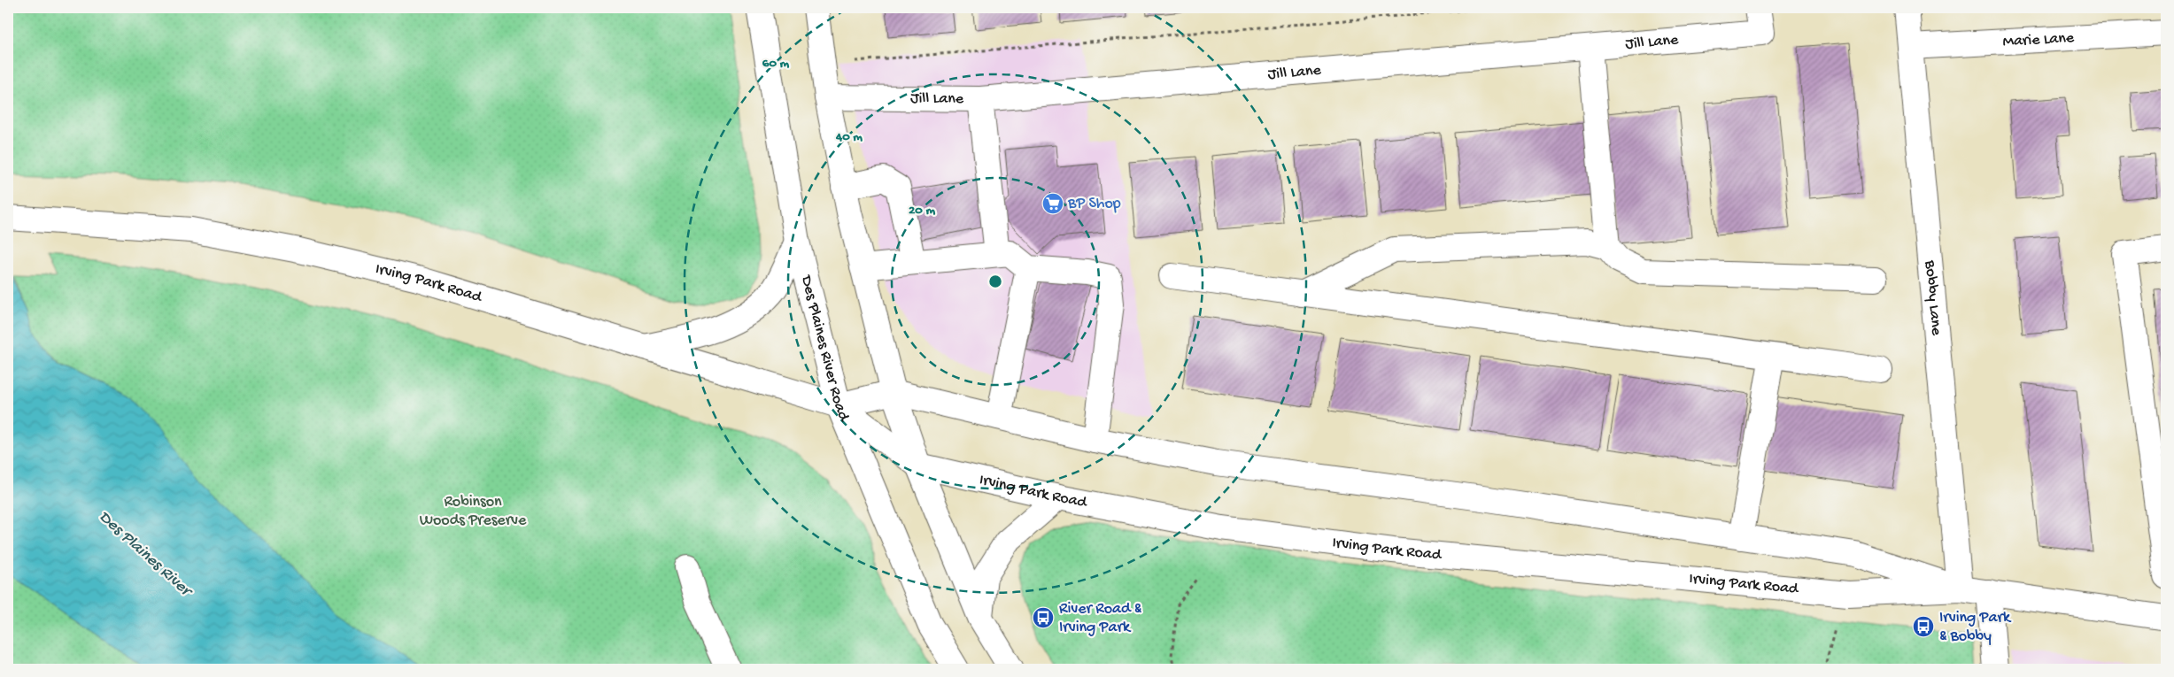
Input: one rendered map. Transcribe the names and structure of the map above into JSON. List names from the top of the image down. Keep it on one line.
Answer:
{"streets":{"main road":["Marie Lane","Jill Lane","Irving Park Road","Bobby Lane","Des Plaines River Road"]},"crossings":[["Marie Lane","Bobby Lane"],["Irving Park Road","Bobby Lane"],["Irving Park Road","Des Plaines River Road"]],"water":["Des Plaines River"],"parks":["Robinson Woods Preserve"],"places":{"supermarket":["BP Shop"],"bus stop":["River Road & Irving Park","Irving Park & Bobby"]},"rings":["60 m","40 m","20 m"]}
